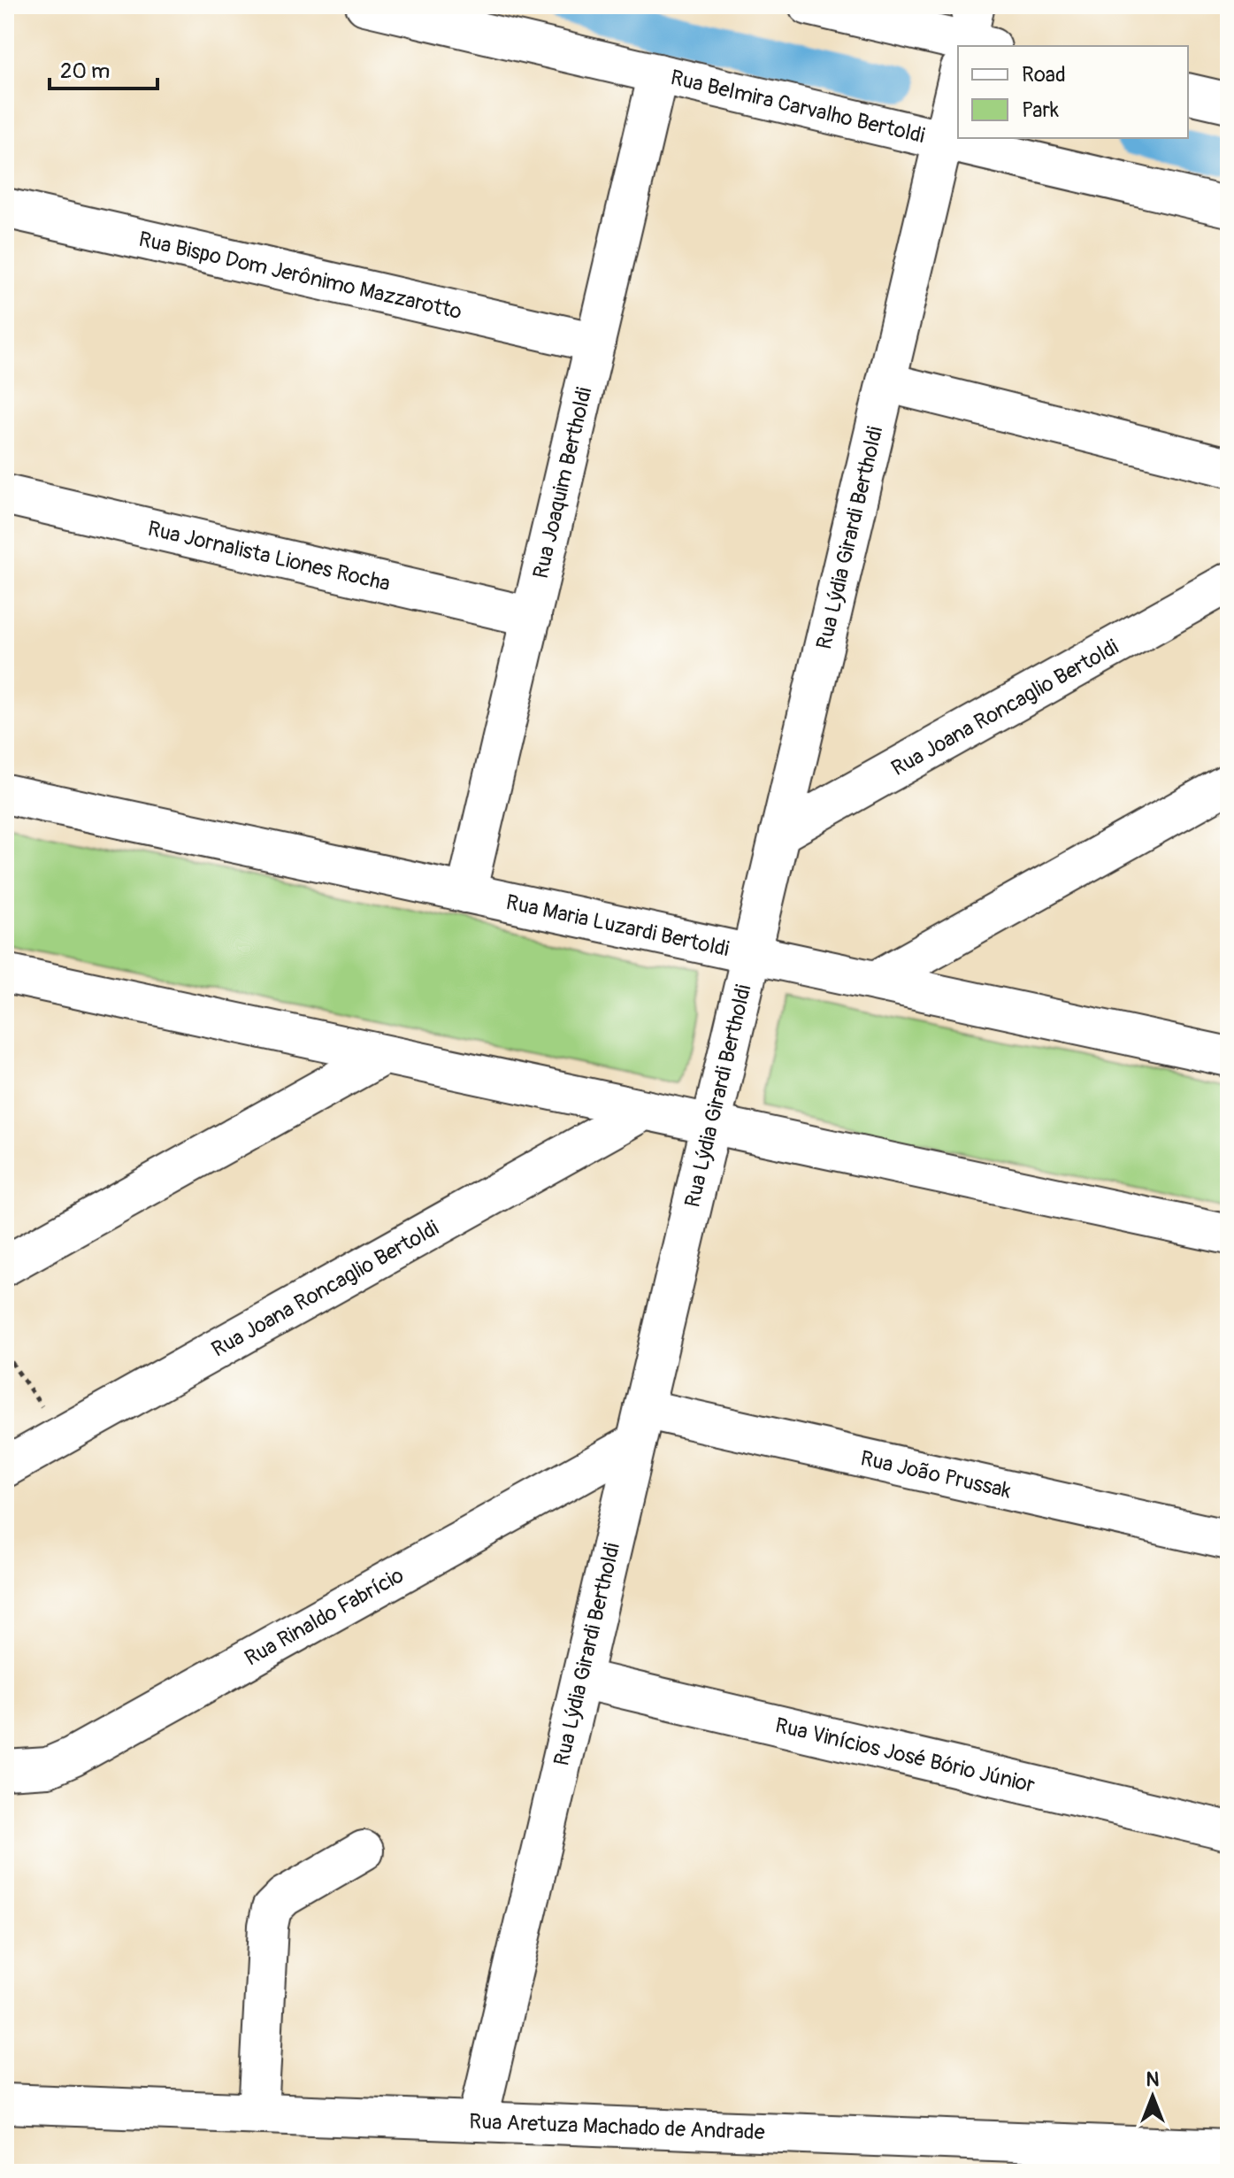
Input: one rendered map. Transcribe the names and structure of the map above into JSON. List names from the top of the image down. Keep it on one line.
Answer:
{"streets":{"street":["Rua Belmira Carvalho Bertoldi","Rua Bispo Dom Jerônimo Mazzarotto","Rua Joaquim Bertholdi","Rua Lýdia Girardi Bertholdi","Rua Jornalista Liones Rocha","Rua Joana Roncaglio Bertoldi","Rua Maria Luzardi Bertoldi","Rua João Prussak","Rua Rinaldo Fabrício","Rua Vinícios José Bório Júnior","Rua Aretuza Machado de Andrade"]},"crossings":[["Rua Belmira Carvalho Bertoldi","Rua Joaquim Bertholdi"],["Rua Belmira Carvalho Bertoldi","Rua Lýdia Girardi Bertholdi"],["Rua Bispo Dom Jerônimo Mazzarotto","Rua Joaquim Bertholdi"],["Rua Joaquim Bertholdi","Rua Jornalista Liones Rocha"],["Rua Joaquim Bertholdi","Rua Maria Luzardi Bertoldi"],["Rua Lýdia Girardi Bertholdi","Rua Joana Roncaglio Bertoldi"],["Rua Lýdia Girardi Bertholdi","Rua Maria Luzardi Bertoldi"],["Rua Lýdia Girardi Bertholdi","Rua João Prussak"],["Rua Lýdia Girardi Bertholdi","Rua Rinaldo Fabrício"],["Rua Lýdia Girardi Bertholdi","Rua Vinícios José Bório Júnior"],["Rua Lýdia Girardi Bertholdi","Rua Aretuza Machado de Andrade"],["Rua João Prussak","Rua Rinaldo Fabrício"]],"legend":["Road","Park"],"scale_bar":"20 m","north":"top"}
